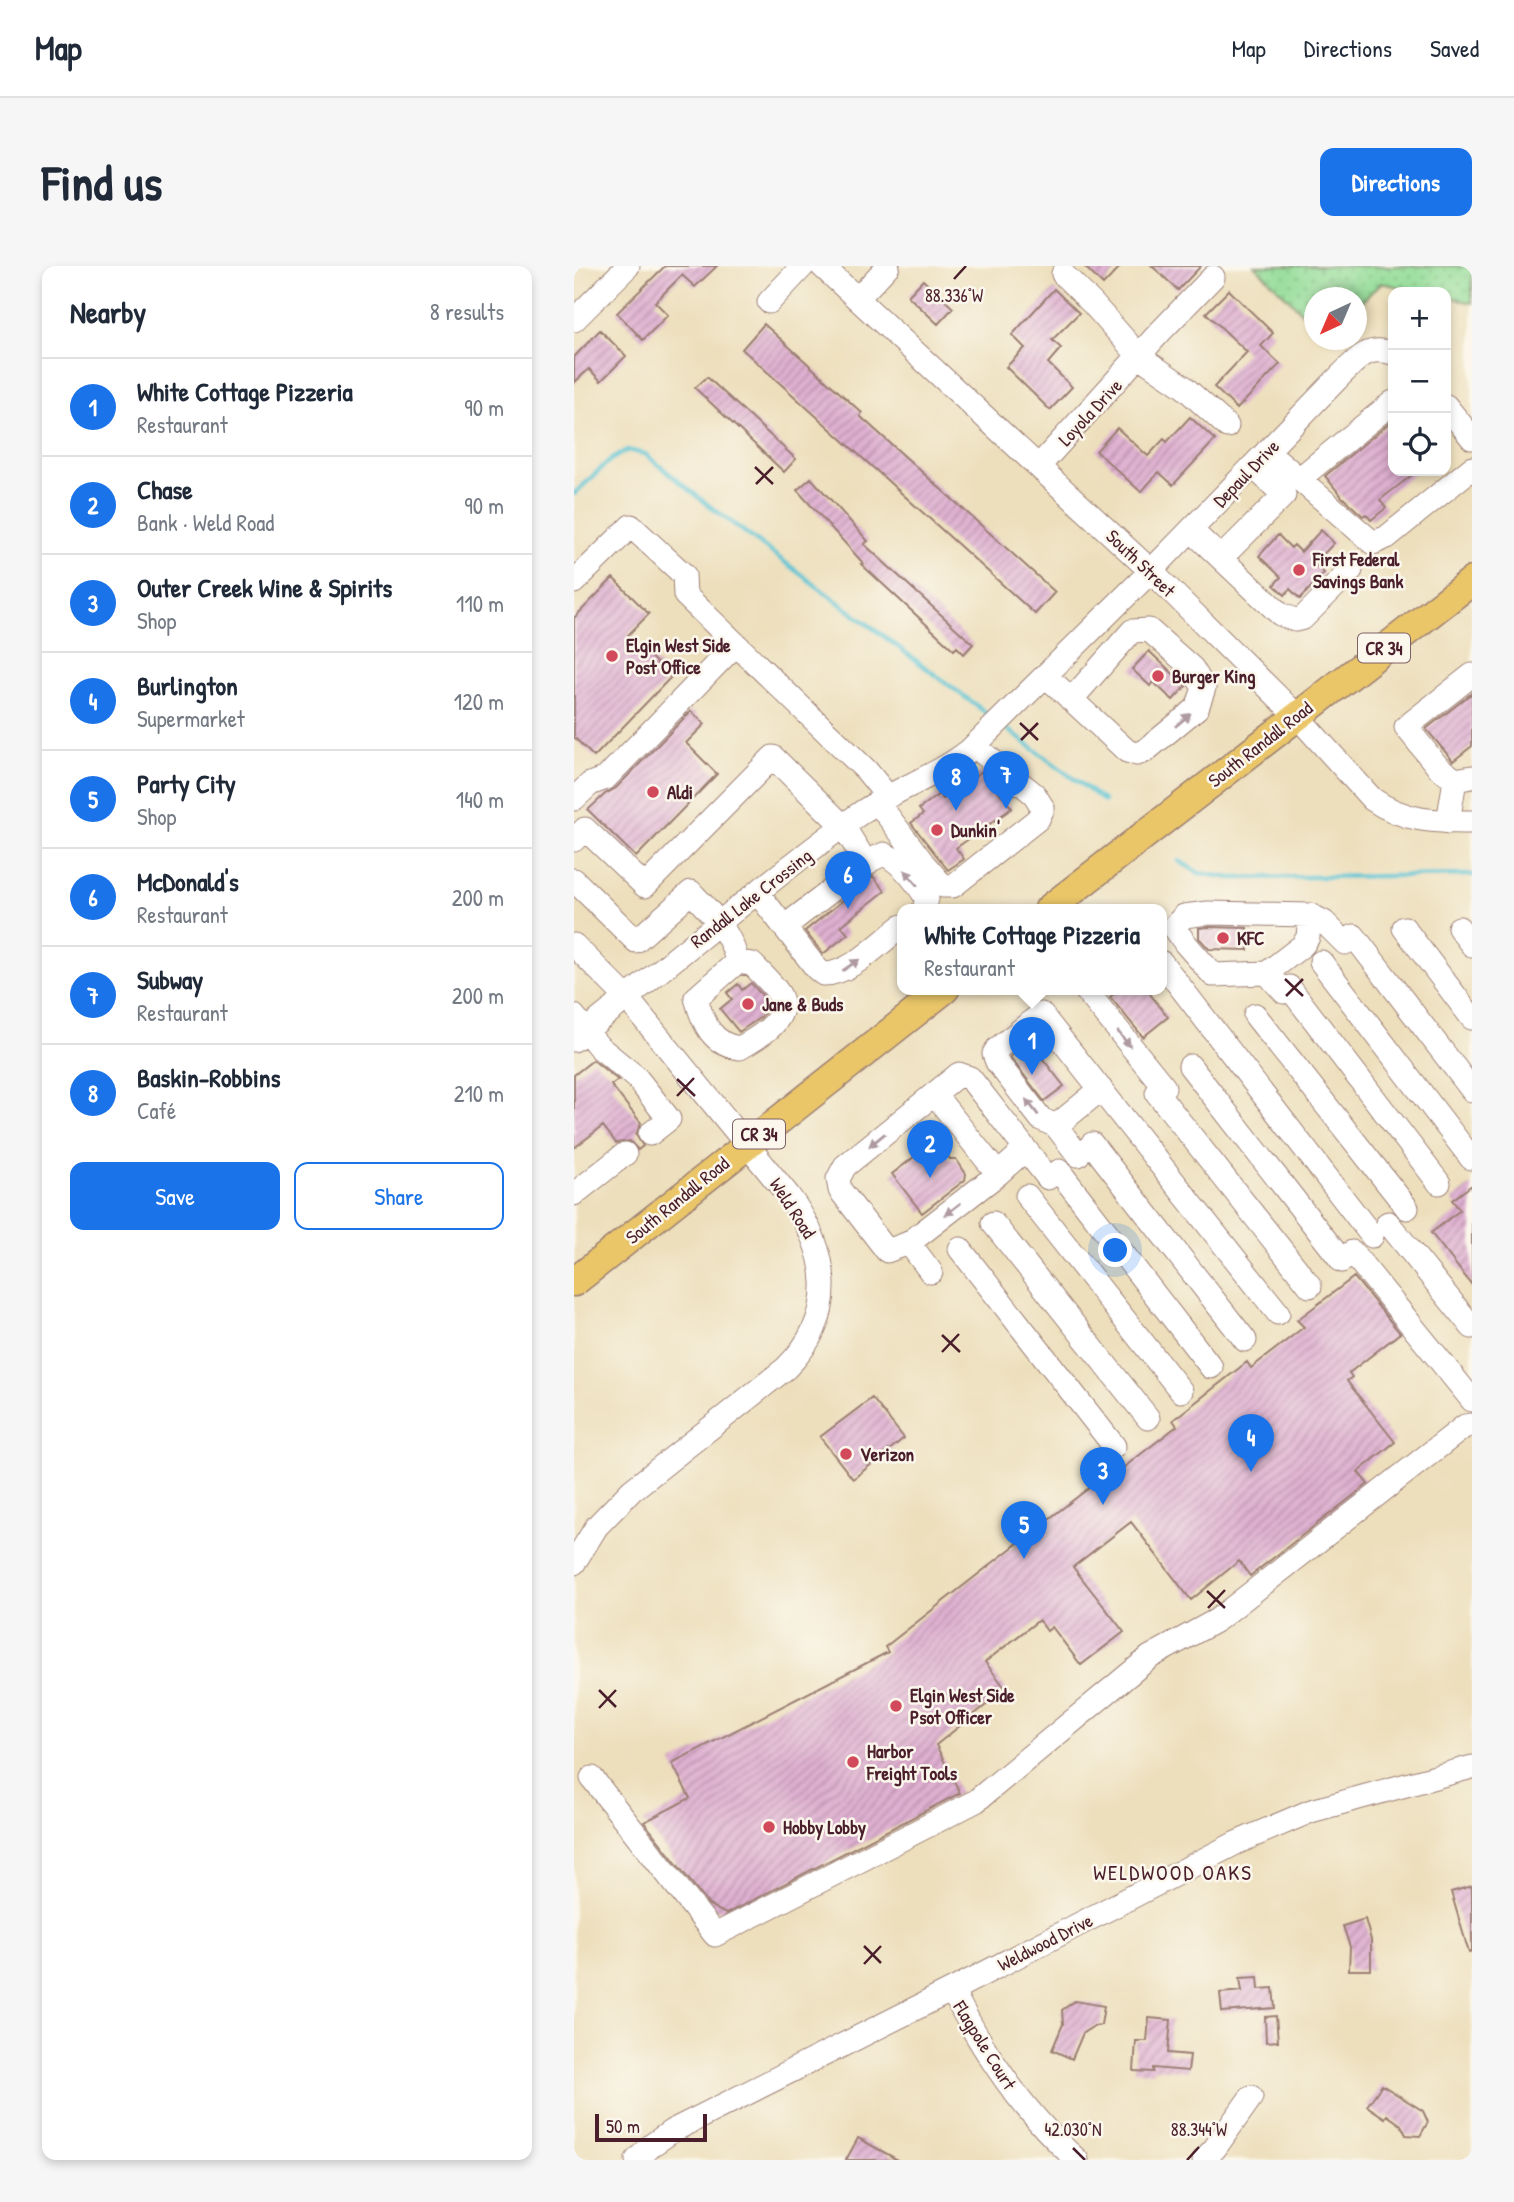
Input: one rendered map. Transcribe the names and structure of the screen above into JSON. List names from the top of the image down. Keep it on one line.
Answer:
{"streets":{"main road":["CR 34","South Randall Road"],"street":["Loyola Drive","Depaul Drive","South Street","Randall Lake Crossing","Weld Road","Weldwood Drive","Flagpole Court"]},"crossings":[["Loyola Drive","South Street"],["Depaul Drive","South Street"],["Depaul Drive","Randall Lake Crossing"],["South Street","South Randall Road"],["South Street","Randall Lake Crossing"],["South Randall Road","Weld Road"],["Randall Lake Crossing","Weld Road"],["Weldwood Drive","Flagpole Court"]],"districts":["WELDWOOD OAKS"],"places":["First Federal Savings Bank","Elgin West Side Post Office","Burger King","Aldi","Dunkin'","KFC","Jane & Buds","Verizon","Elgin West Side Psot Officer","Harbor Freight Tools","Hobby Lobby"],"scale_bar":"50 m","north":"bottom left","page":{"header":"Map","nav":["Map","Directions","Saved"],"buttons":["Directions",["Save","Share"]],"title":"Find us","heading":["Nearby","8 results"],"map_buttons":["+","−"],"list":[{"mark":"1","name":"White Cottage Pizzeria","note":"Restaurant","value":"90 m"},{"mark":"2","name":"Chase","note":"Bank · Weld Road","value":"90 m"},{"mark":"3","name":"Outer Creek Wine & Spirits","note":"Shop","value":"110 m"},{"mark":"4","name":"Burlington","note":"Supermarket","value":"120 m"},{"mark":"5","name":"Party City","note":"Shop","value":"140 m"},{"mark":"6","name":"McDonald's","note":"Restaurant","value":"200 m"},{"mark":"7","name":"Subway","note":"Restaurant","value":"200 m"},{"mark":"8","name":"Baskin-Robbins","note":"Café","value":"210 m"}],"pins":["7","8","6","1","2","4","3","5"],"popup":["White Cottage Pizzeria","Restaurant"],"scale":"50 m"},"coordinates":["88.336°W","88.344°W","42.030°N"]}
